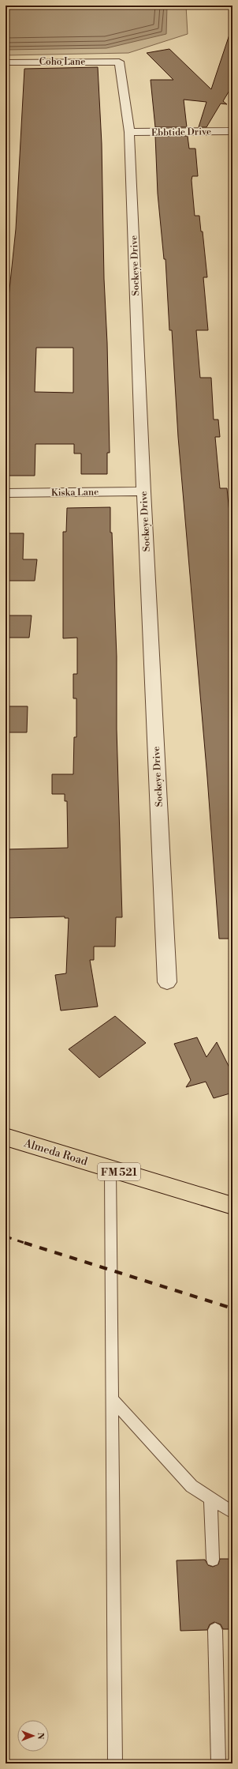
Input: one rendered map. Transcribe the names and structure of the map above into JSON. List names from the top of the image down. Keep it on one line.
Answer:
{"streets":{"main road":["Almeda Road","FM 521"],"street":["Coho Lane","Ebbtide Drive","Sockeye Drive","Kiska Lane"]},"crossings":[["Coho Lane","Sockeye Drive"],["Ebbtide Drive","Sockeye Drive"],["Sockeye Drive","Kiska Lane"]],"north":"right"}
